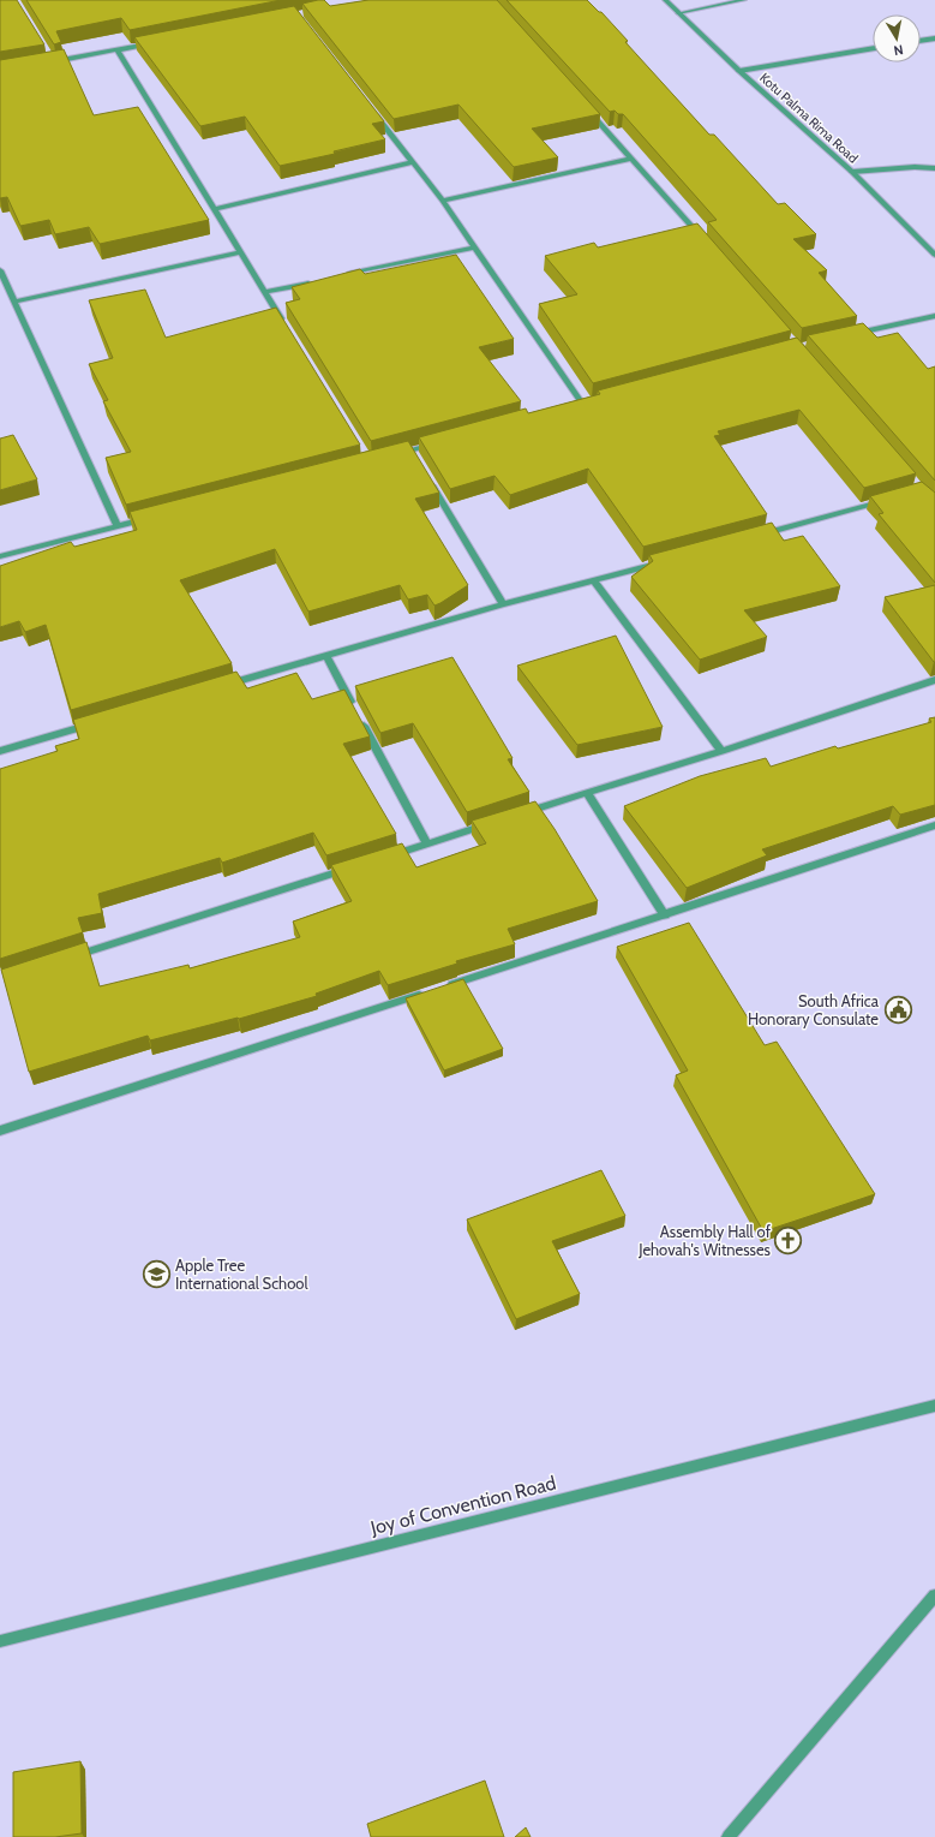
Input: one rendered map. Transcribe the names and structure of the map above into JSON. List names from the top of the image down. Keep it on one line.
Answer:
{"streets":{"street":["Kotu Palma Rima Road","Joy of Convention Road"]},"places":{"public building":["South Africa Honorary Consulate"],"church":["Assembly Hall of Jehovah's Witnesses"],"school or university":["Apple Tree International School"]},"north":"bottom"}
